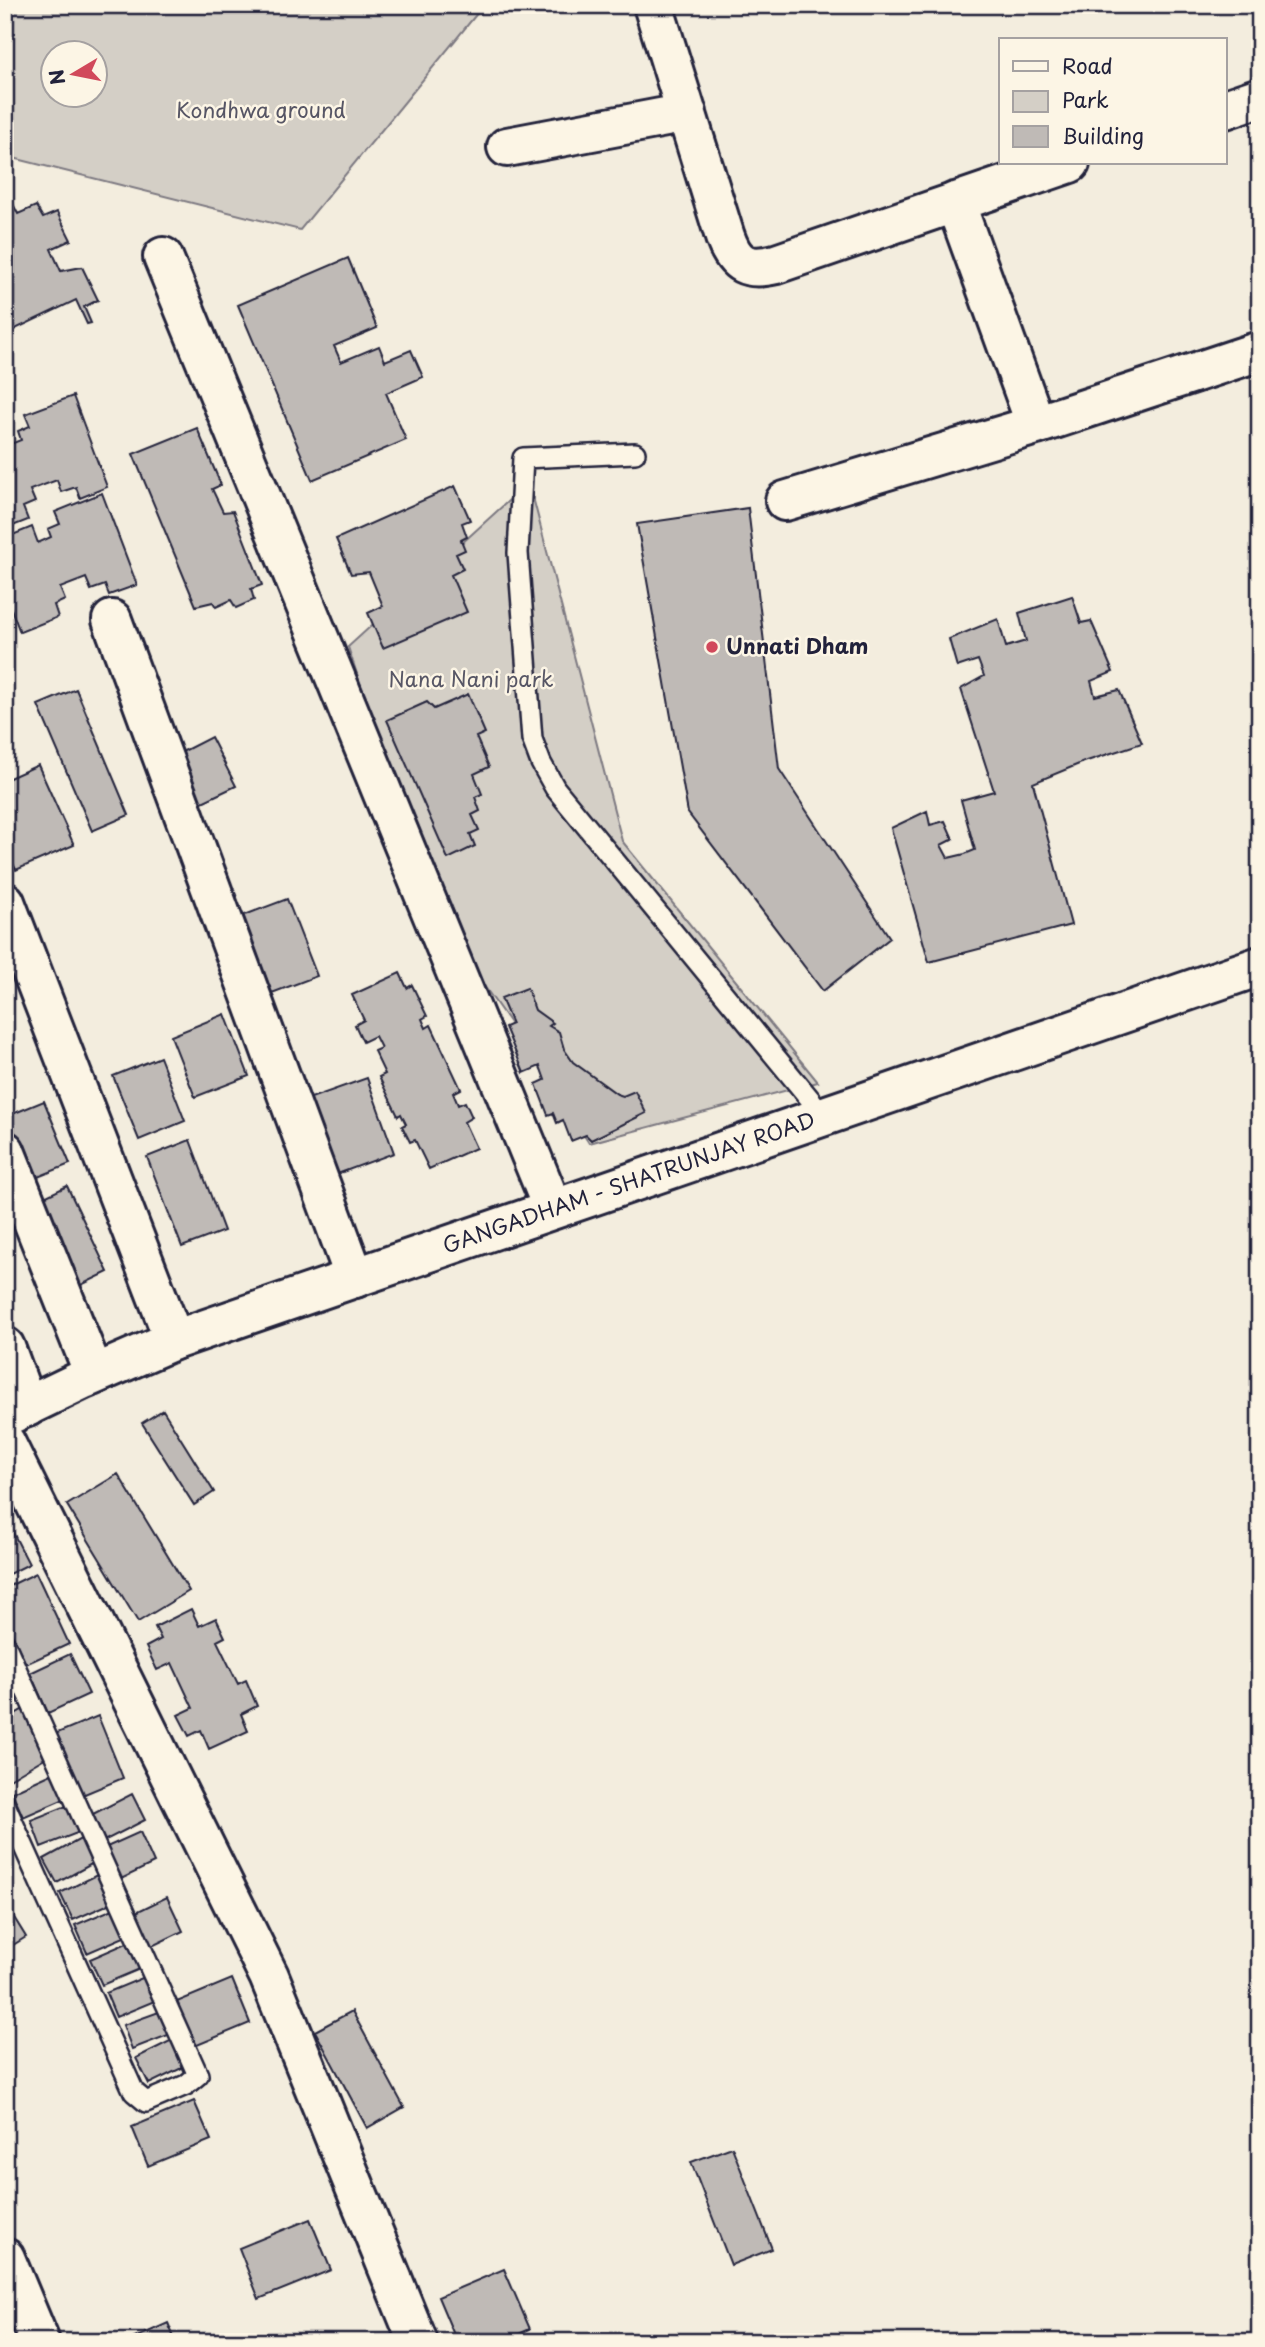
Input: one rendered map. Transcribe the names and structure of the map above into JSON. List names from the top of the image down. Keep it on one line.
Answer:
{"streets":{"street":["GANGADHAM - SHATRUNJAY ROAD"]},"parks":["Kondhwa ground","Nana Nani park"],"places":["Unnati Dham"],"legend":["Road","Park","Building"],"north":"left"}
